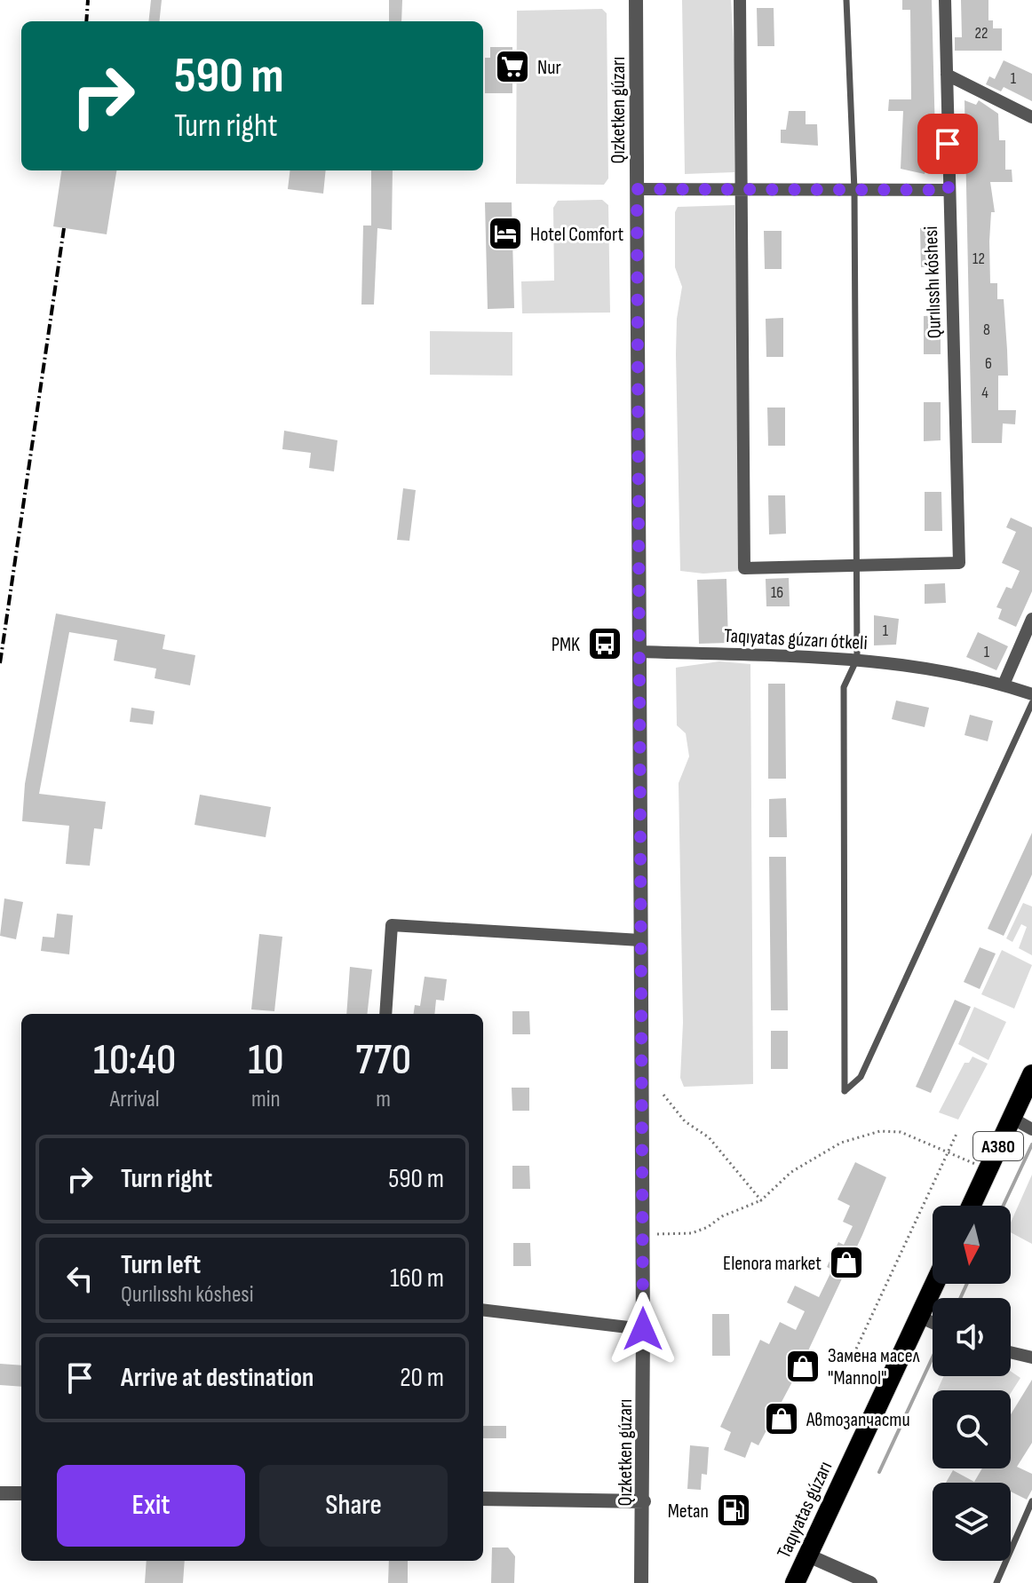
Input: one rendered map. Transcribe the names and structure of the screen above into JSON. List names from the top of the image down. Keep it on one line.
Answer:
{"streets":{"highway":["A380","Taqıyatas gúzarı"],"street":["Qızketken gúzarı","Qurılısshı kóshesi","Taqıyatas gúzarı ótkeli"]},"crossings":[["Qızketken gúzarı","Taqıyatas gúzarı ótkeli"]],"places":{"supermarket":["Nur"],"hotel":["Hotel Comfort"],"bus stop":["PMK"],"shop":["Elenora market","Замена масел \"Mannol\"","Автозапчасти"],"fuel station":["Metan"]},"house_numbers":["22","1","12","8","6","4","16","1","1"],"north":"bottom","page":{"turn":["590 m","Turn right"],"eta":["10:40","Arrival","10","min","770","m"],"list":[{"name":"Turn right","value":"590 m"},{"name":"Turn left","note":"Qurılısshı kóshesi","value":"160 m"},{"name":"Arrive at destination","value":"20 m"}],"buttons":["Exit","Share"]}}
